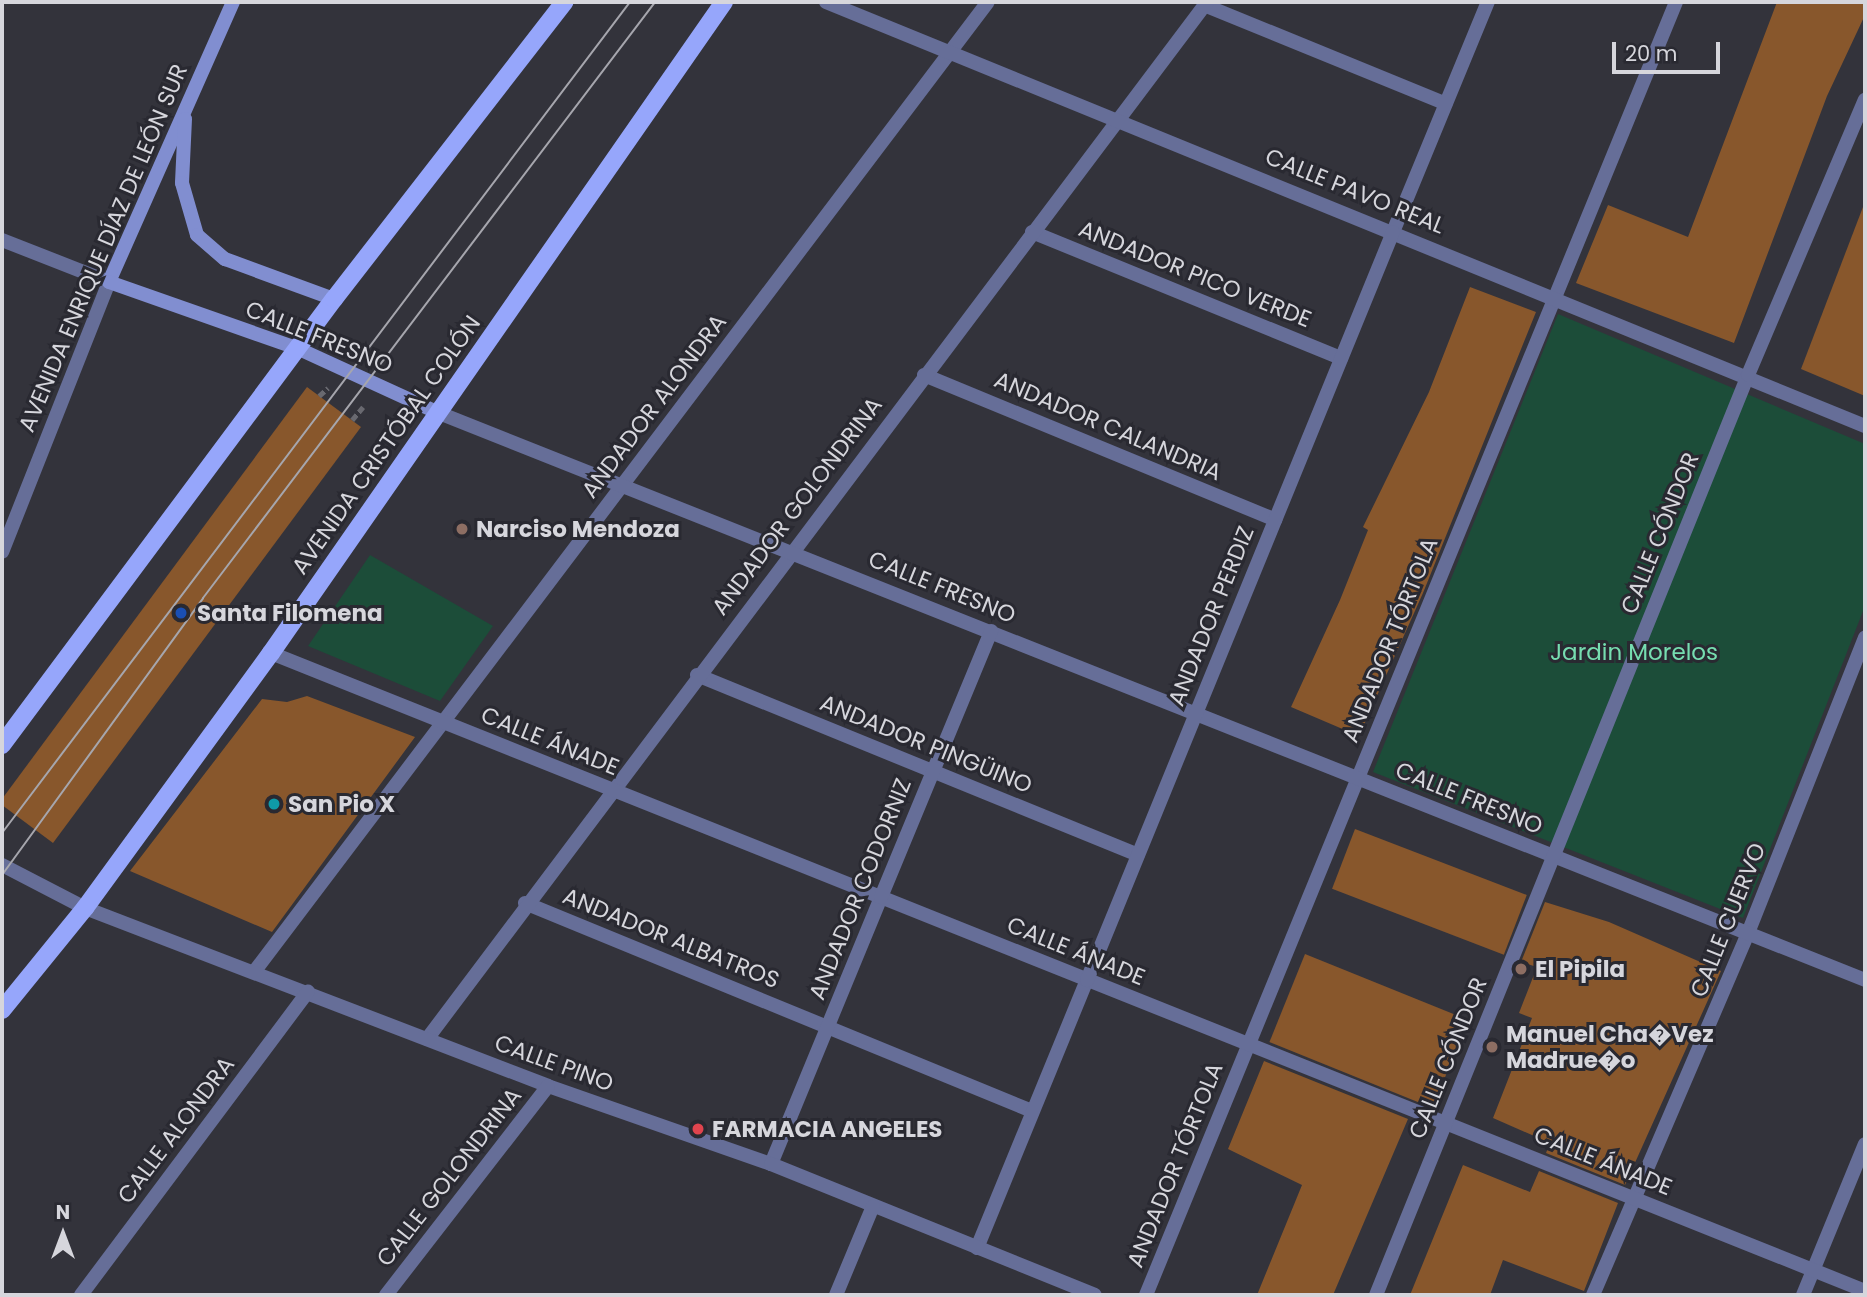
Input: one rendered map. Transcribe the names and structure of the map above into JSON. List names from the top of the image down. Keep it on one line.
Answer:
{"streets":{"main road":["AVENIDA ENRIQUE DÍAZ DE LEÓN SUR","CALLE FRESNO","AVENIDA CRISTÓBAL COLÓN"],"street":["CALLE PAVO REAL","ANDADOR PICO VERDE","ANDADOR ALONDRA","ANDADOR CALANDRIA","ANDADOR GOLONDRINA","CALLE CÓNDOR","ANDADOR PERDIZ","ANDADOR TÓRTOLA","CALLE ÁNADE","ANDADOR PINGÜINO","ANDADOR CODORNIZ","CALLE CUERVO","ANDADOR ALBATROS","CALLE PINO","CALLE ALONDRA","CALLE GOLONDRINA"]},"crossings":[["CALLE PAVO REAL","ANDADOR ALONDRA"],["CALLE PAVO REAL","ANDADOR GOLONDRINA"],["CALLE PAVO REAL","CALLE CÓNDOR"],["CALLE PAVO REAL","ANDADOR PERDIZ"],["CALLE PAVO REAL","ANDADOR TÓRTOLA"],["AVENIDA ENRIQUE DÍAZ DE LEÓN SUR","CALLE FRESNO"],["ANDADOR PICO VERDE","ANDADOR GOLONDRINA"],["ANDADOR PICO VERDE","ANDADOR PERDIZ"],["CALLE FRESNO","ANDADOR ALONDRA"],["CALLE FRESNO","AVENIDA CRISTÓBAL COLÓN"],["CALLE FRESNO","ANDADOR GOLONDRINA"],["CALLE FRESNO","CALLE CÓNDOR"],["CALLE FRESNO","ANDADOR PERDIZ"],["CALLE FRESNO","ANDADOR TÓRTOLA"],["CALLE FRESNO","ANDADOR CODORNIZ"],["CALLE FRESNO","CALLE CUERVO"],["ANDADOR ALONDRA","CALLE ÁNADE"],["ANDADOR ALONDRA","CALLE PINO"],["ANDADOR CALANDRIA","ANDADOR GOLONDRINA"],["ANDADOR CALANDRIA","ANDADOR PERDIZ"],["AVENIDA CRISTÓBAL COLÓN","CALLE ÁNADE"],["AVENIDA CRISTÓBAL COLÓN","CALLE PINO"],["ANDADOR GOLONDRINA","CALLE ÁNADE"],["ANDADOR GOLONDRINA","ANDADOR PINGÜINO"],["ANDADOR GOLONDRINA","ANDADOR ALBATROS"],["ANDADOR GOLONDRINA","CALLE PINO"],["CALLE CÓNDOR","CALLE ÁNADE"],["ANDADOR PERDIZ","CALLE ÁNADE"],["ANDADOR PERDIZ","ANDADOR PINGÜINO"],["ANDADOR PERDIZ","ANDADOR ALBATROS"],["ANDADOR PERDIZ","CALLE PINO"],["ANDADOR TÓRTOLA","CALLE ÁNADE"],["CALLE ÁNADE","ANDADOR CODORNIZ"],["CALLE ÁNADE","CALLE CUERVO"],["ANDADOR PINGÜINO","ANDADOR CODORNIZ"],["ANDADOR CODORNIZ","ANDADOR ALBATROS"],["ANDADOR CODORNIZ","CALLE PINO"],["CALLE PINO","CALLE ALONDRA"],["CALLE PINO","CALLE GOLONDRINA"]],"parks":["Jardin Morelos"],"places":["Narciso Mendoza","Santa Filomena","San Pio X","El Pipila","Manuel Cha�Vez Madrue�o","FARMACIA ANGELES"],"scale_bar":"20 m","north":"top"}
